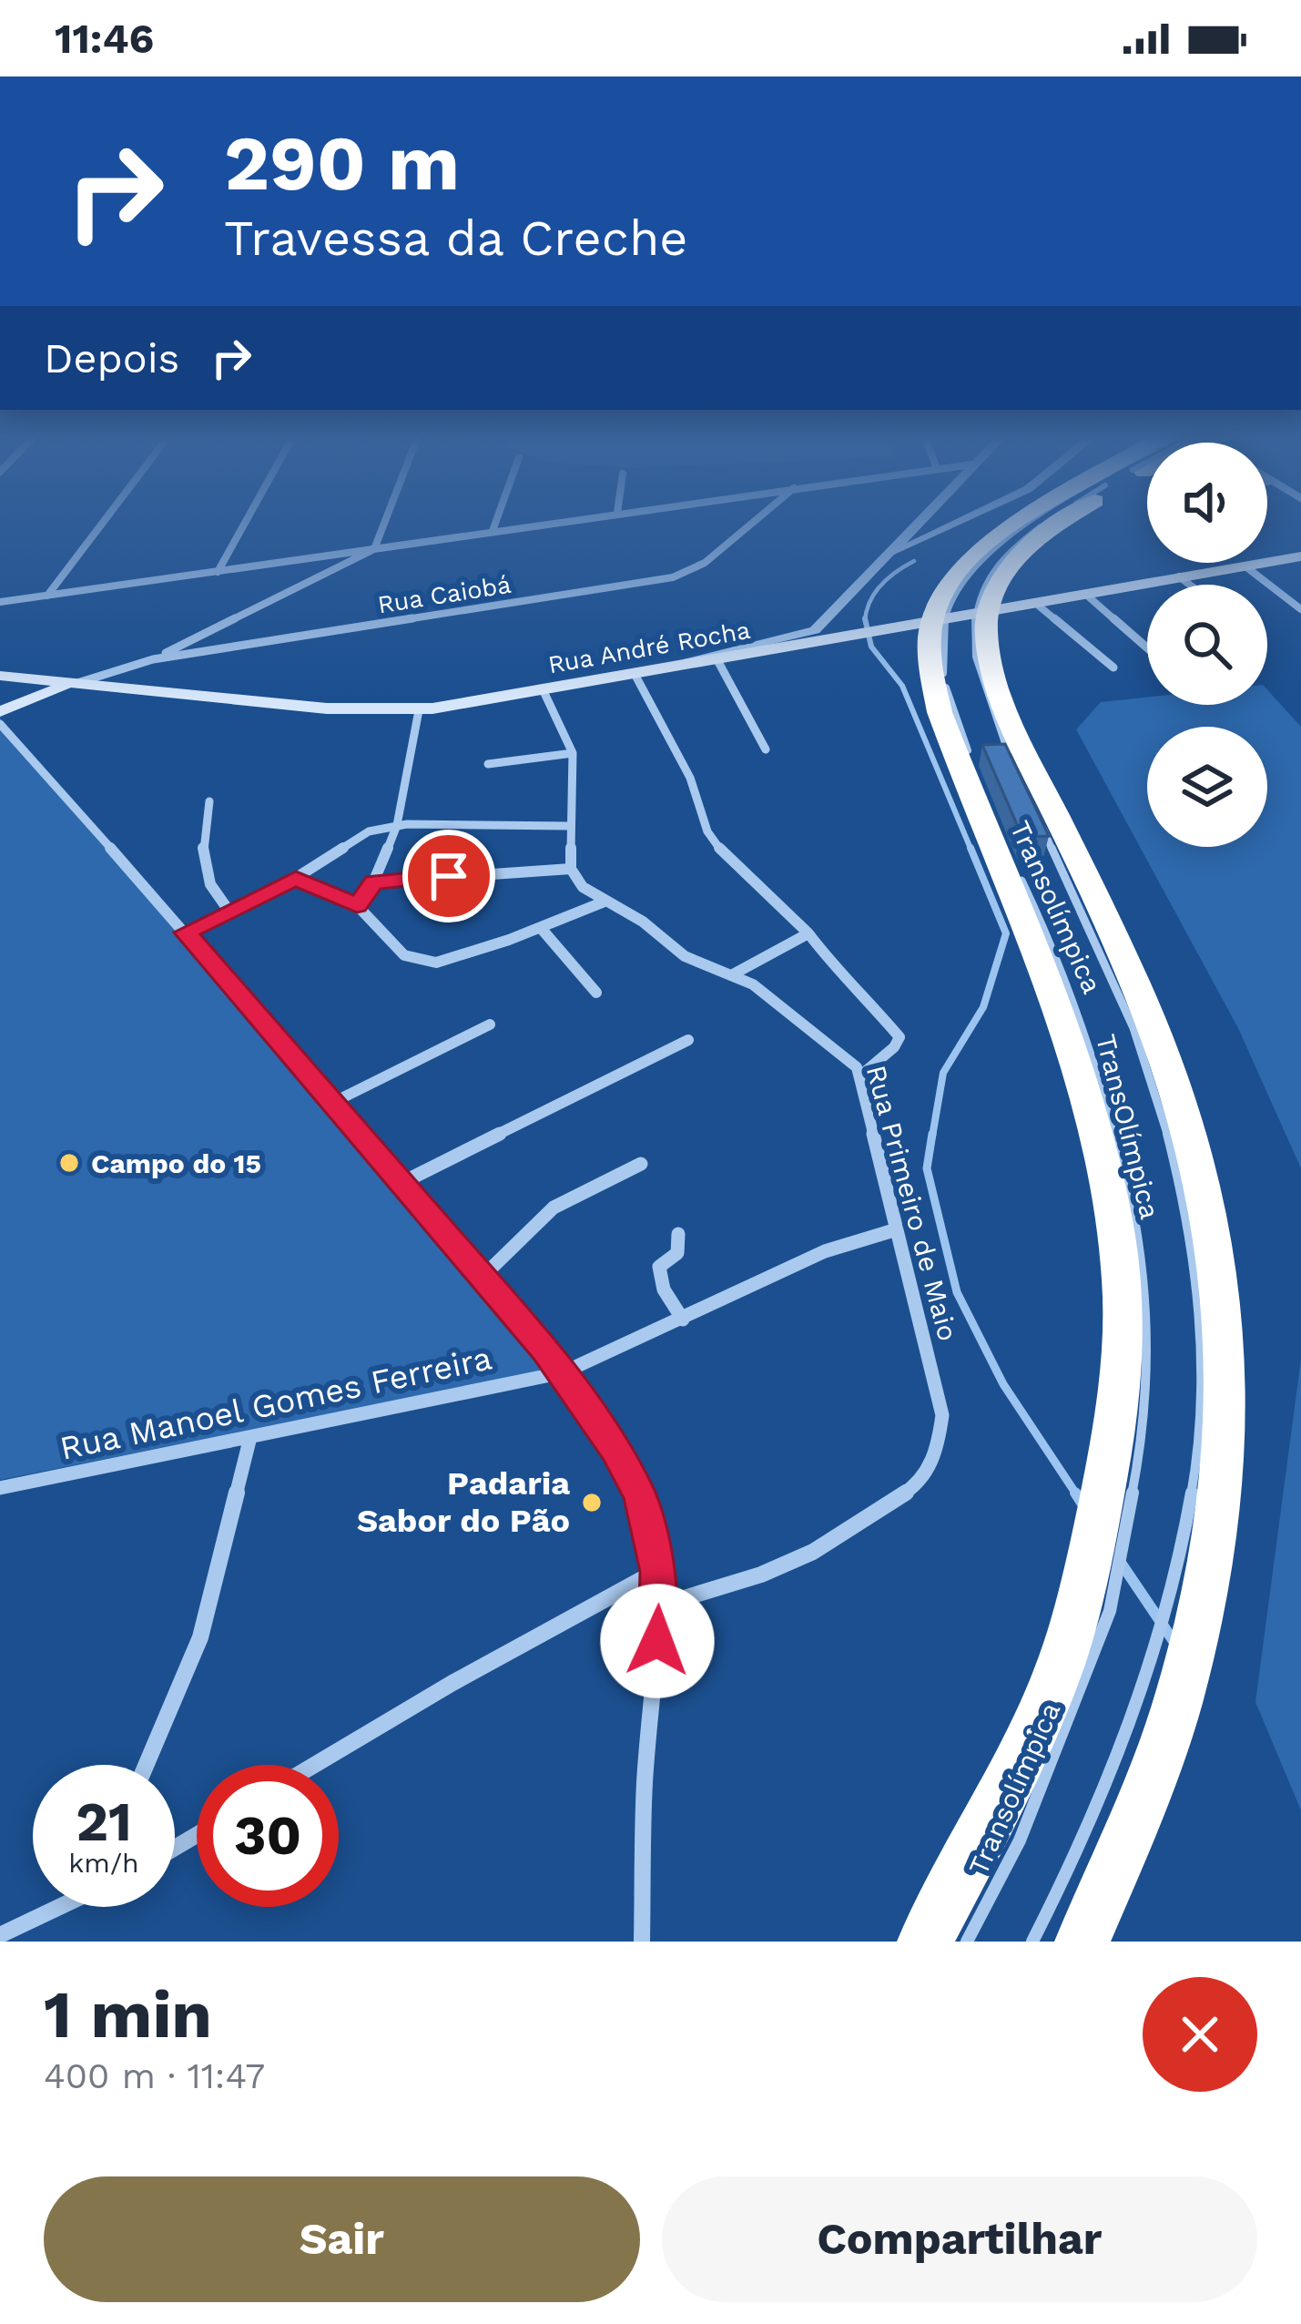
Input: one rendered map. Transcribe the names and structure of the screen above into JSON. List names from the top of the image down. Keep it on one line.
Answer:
{"streets":{"highway":["TransOlímpica"],"main road":["Rua André Rocha"],"street":["Rua Caiobá","Rua Primeiro de Maio","Rua Manoel Gomes Ferreira"],"lane":["Transolímpica"]},"crossings":[["Rua Caiobá","Rua André Rocha"],["Transolímpica","TransOlímpica"],["Rua Primeiro de Maio","Rua Manoel Gomes Ferreira"]],"places":["Campo do 15","Padaria Sabor do Pão"],"page":{"status":"11:46","turn":["290 m","Travessa da Creche"],"then":"Depois","speed":"21 km/h","limit":"30","heading":["1 min","400 m · 11:47"],"buttons":["Sair","Compartilhar"]}}
